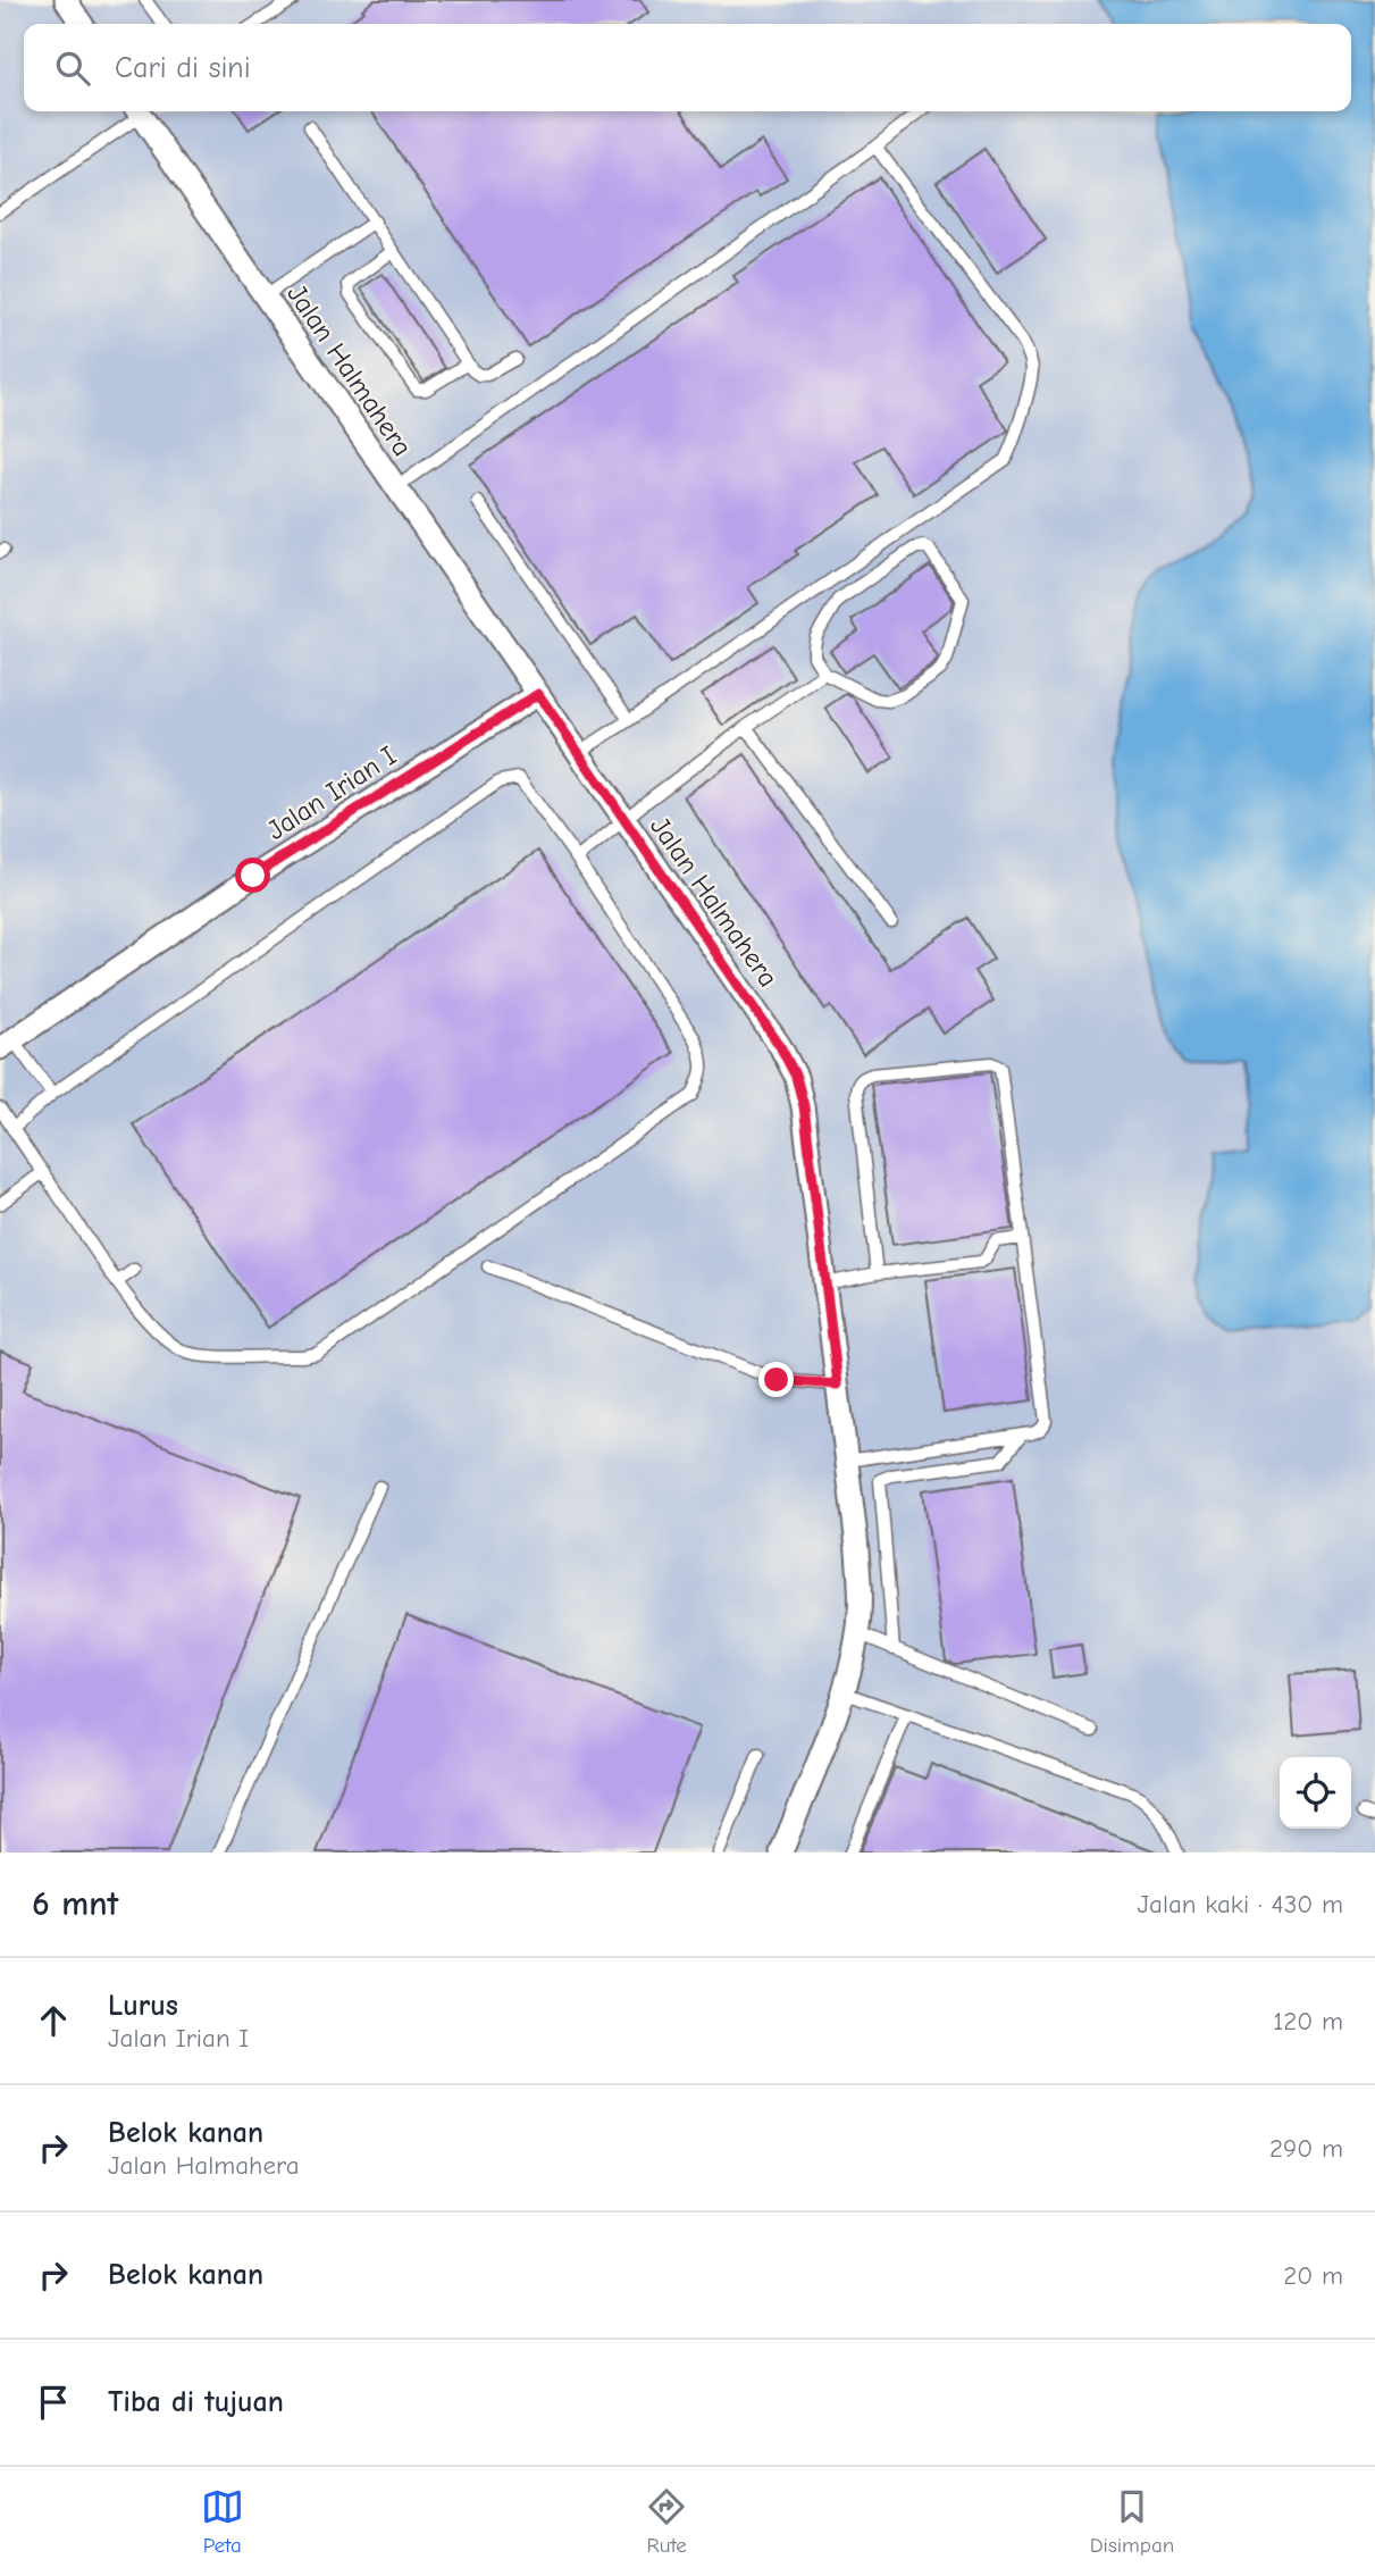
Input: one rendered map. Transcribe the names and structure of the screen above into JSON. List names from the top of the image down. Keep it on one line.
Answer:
{"streets":{"street":["Jalan Halmahera","Jalan Irian I"]},"crossings":[["Jalan Halmahera","Jalan Irian I"]],"page":{"search":"Cari di sini","heading":["6 mnt","Jalan kaki · 430 m"],"list":[["Lurus","Jalan Irian I","120 m"],["Belok kanan","Jalan Halmahera","290 m"],["Belok kanan","20 m"],"Tiba di tujuan"],"nav":["Peta","Rute","Disimpan"]}}
